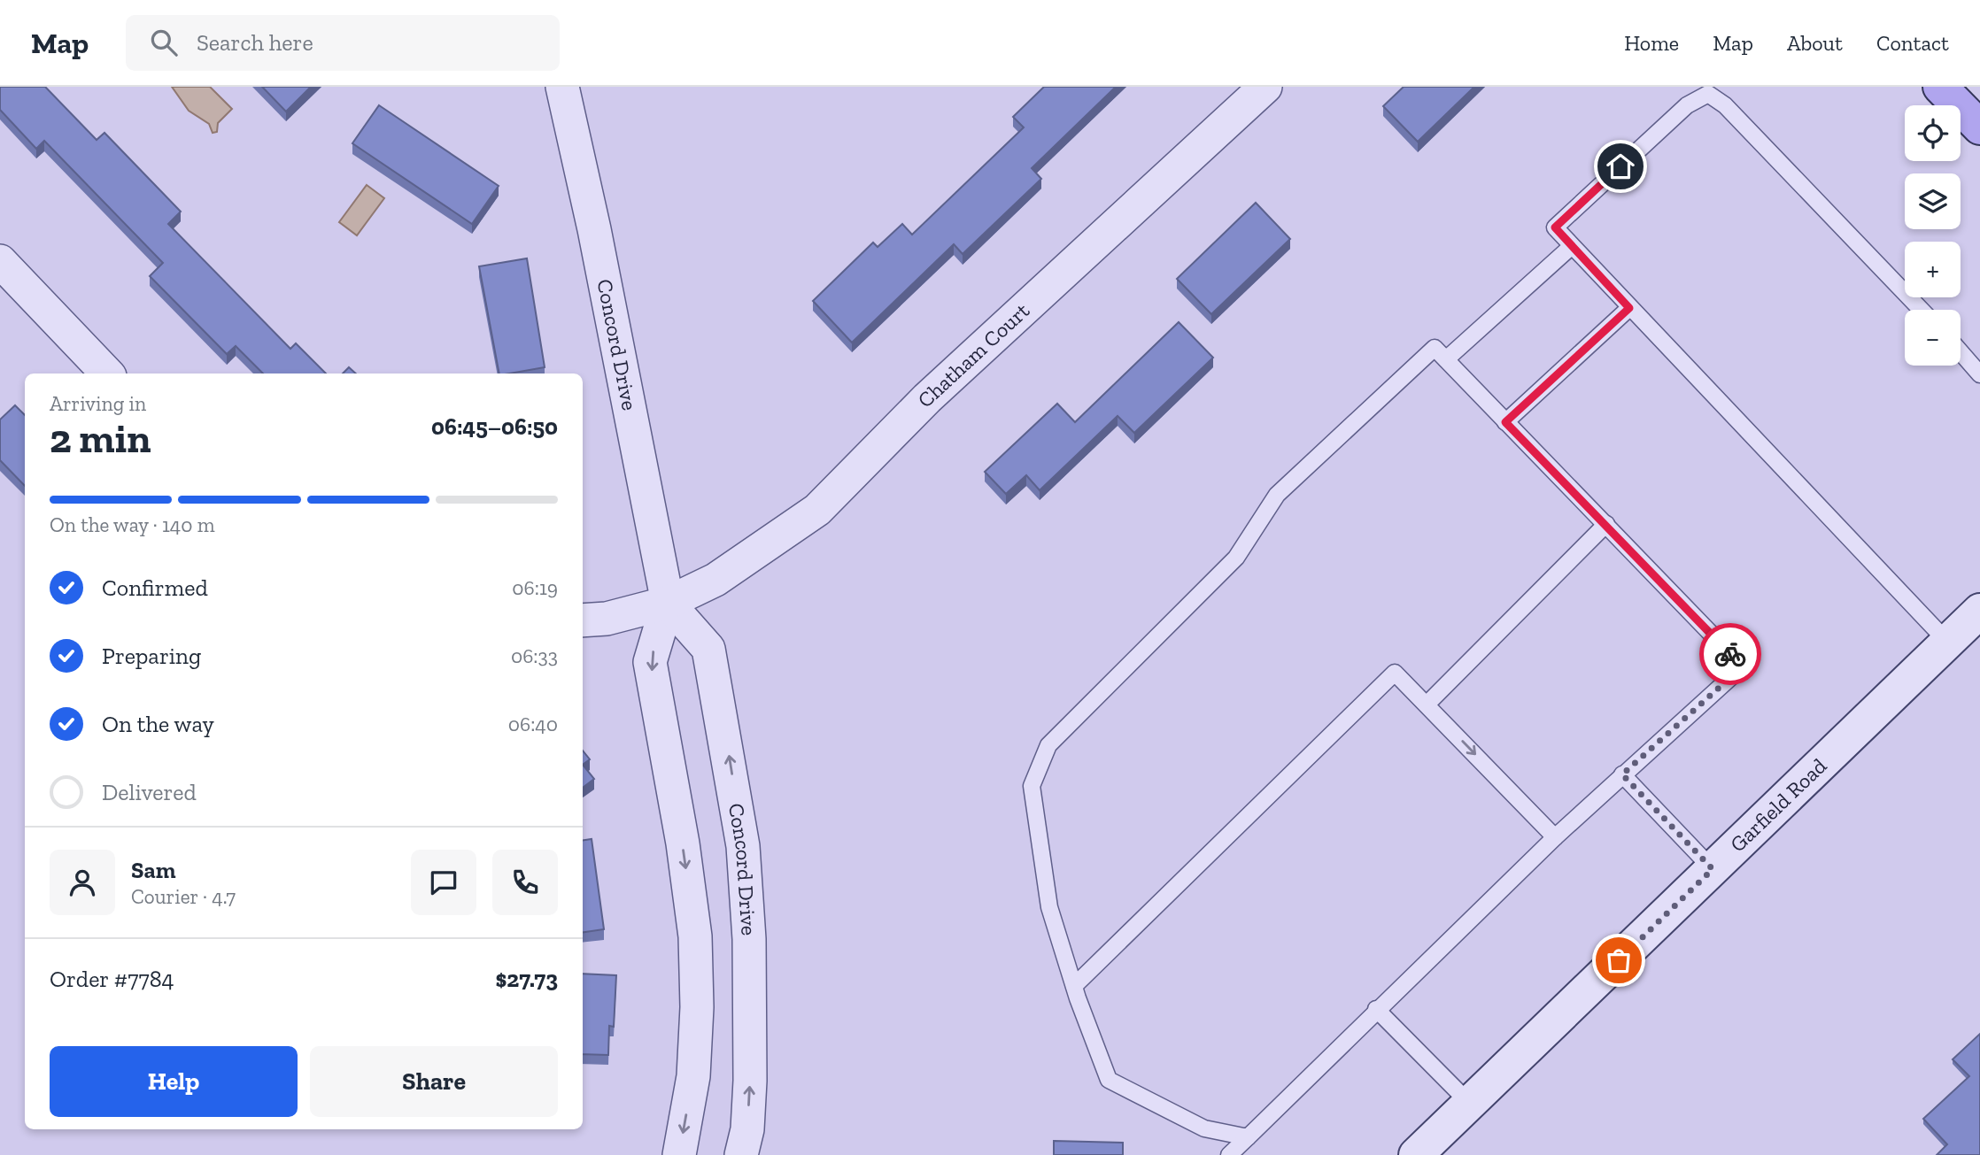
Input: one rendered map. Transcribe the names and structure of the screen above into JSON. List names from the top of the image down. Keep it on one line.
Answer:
{"streets":{"main road":["Garfield Road"],"street":["Concord Drive","Chatham Court"]},"crossings":[["Concord Drive","Chatham Court"]],"page":{"header":"Map","search":"Search here","nav":["Home","Map","About","Contact"],"map_buttons":["+","−"],"heading":["2 min","Arriving in","06:45–06:50"],"panel":["Sam","Courier · 4.7","Order #7784","$27.73"],"bar":"On the way · 140 m","list":[["Confirmed","06:19"],["Preparing","06:33"],["On the way","06:40"],"Delivered"],"buttons":["Help","Share"]}}
